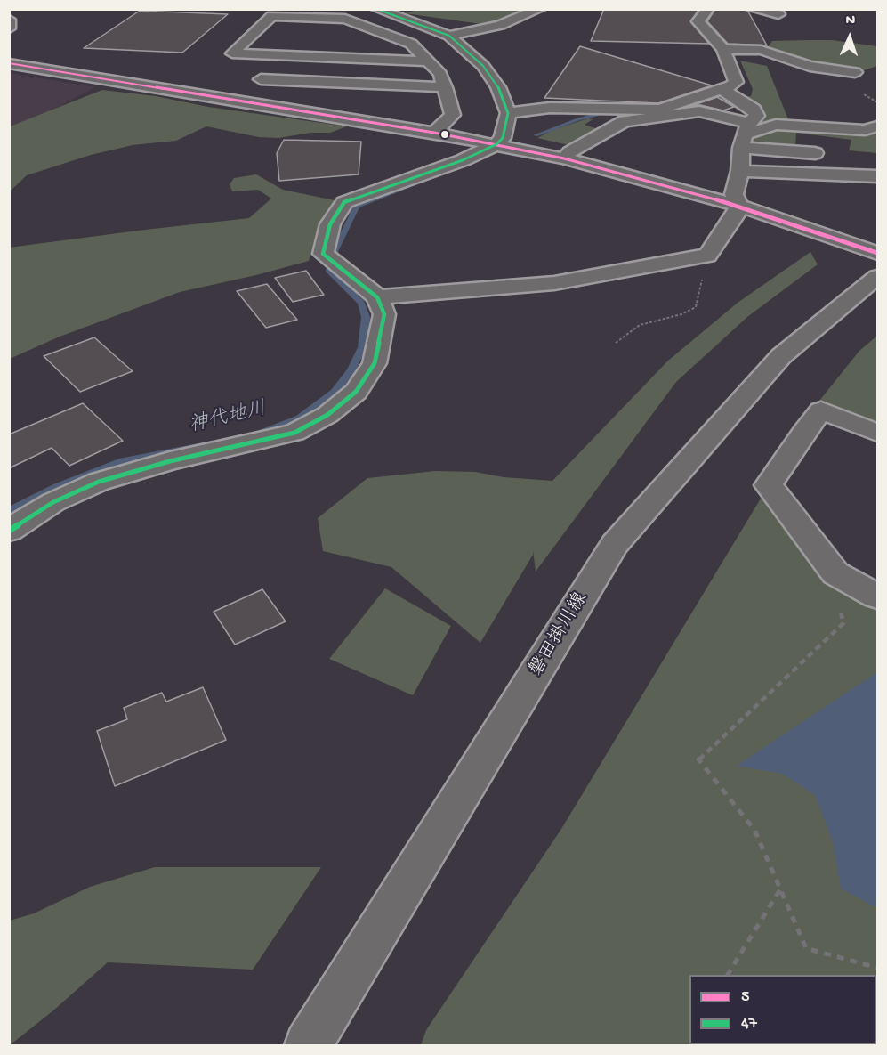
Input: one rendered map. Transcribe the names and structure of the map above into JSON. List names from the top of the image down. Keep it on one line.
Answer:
{"streets":{"street":["磐田掛川線"]},"water":["神代地川"],"lines":["transit line 47","transit line 5"],"legend":["5","47"],"north":"top"}
